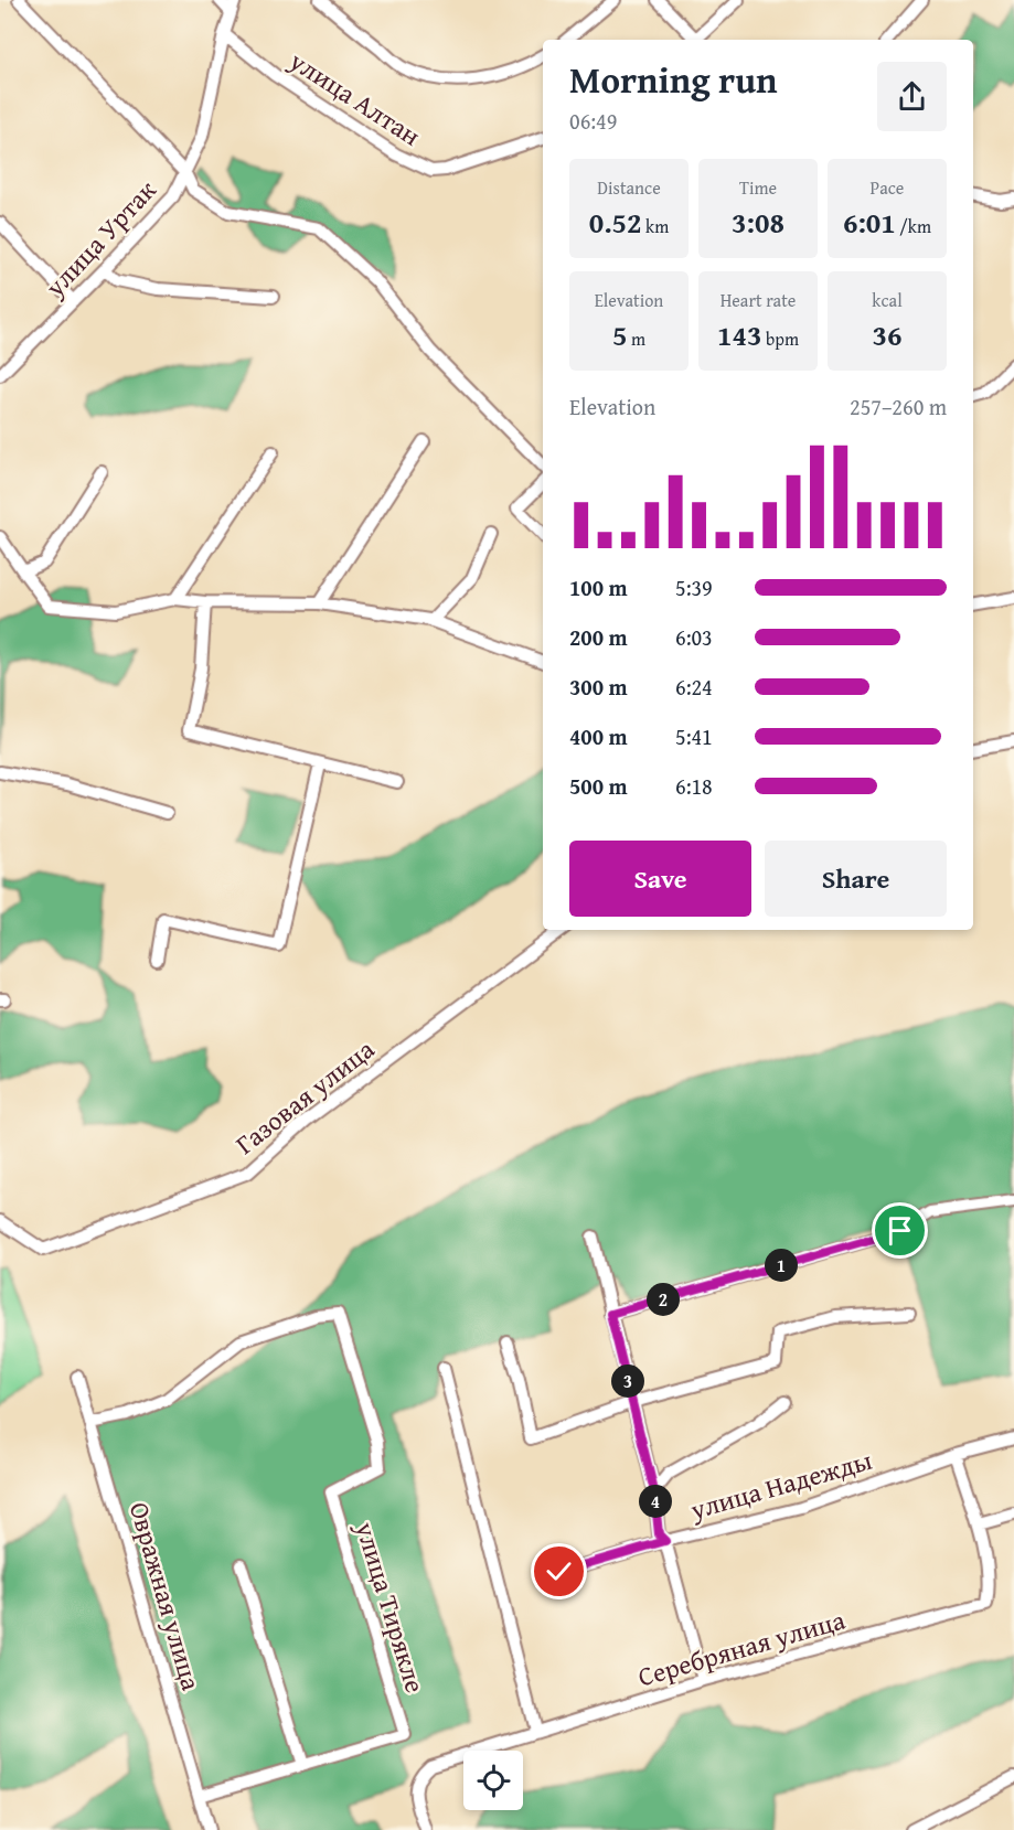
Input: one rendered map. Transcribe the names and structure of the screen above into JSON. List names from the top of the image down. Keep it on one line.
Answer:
{"streets":{"street":["улица Алтан","улица Уртак","Газовая улица","улица Надежды","Овражная улица","улица Тирякле","Серебряная улица"]},"crossings":[["улица Алтан","улица Уртак"],["улица Надежды","Серебряная улица"],["Овражная улица","улица Тирякле"]],"page":{"heading":["Morning run","06:49"],"stats":[["Distance","0.52 km"],["Time","3:08"],["Pace","6:01 /km"],["Elevation","5 m"],["Heart rate","143 bpm"],["kcal","36"]],"chart":["Elevation","257–260 m"],"list":[{"name":"100 m","note":"5:39"},{"name":"200 m","note":"6:03"},{"name":"300 m","note":"6:24"},{"name":"400 m","note":"5:41"},{"name":"500 m","note":"6:18"}],"buttons":["Save","Share"],"pins":["1","2","3","4"]}}
